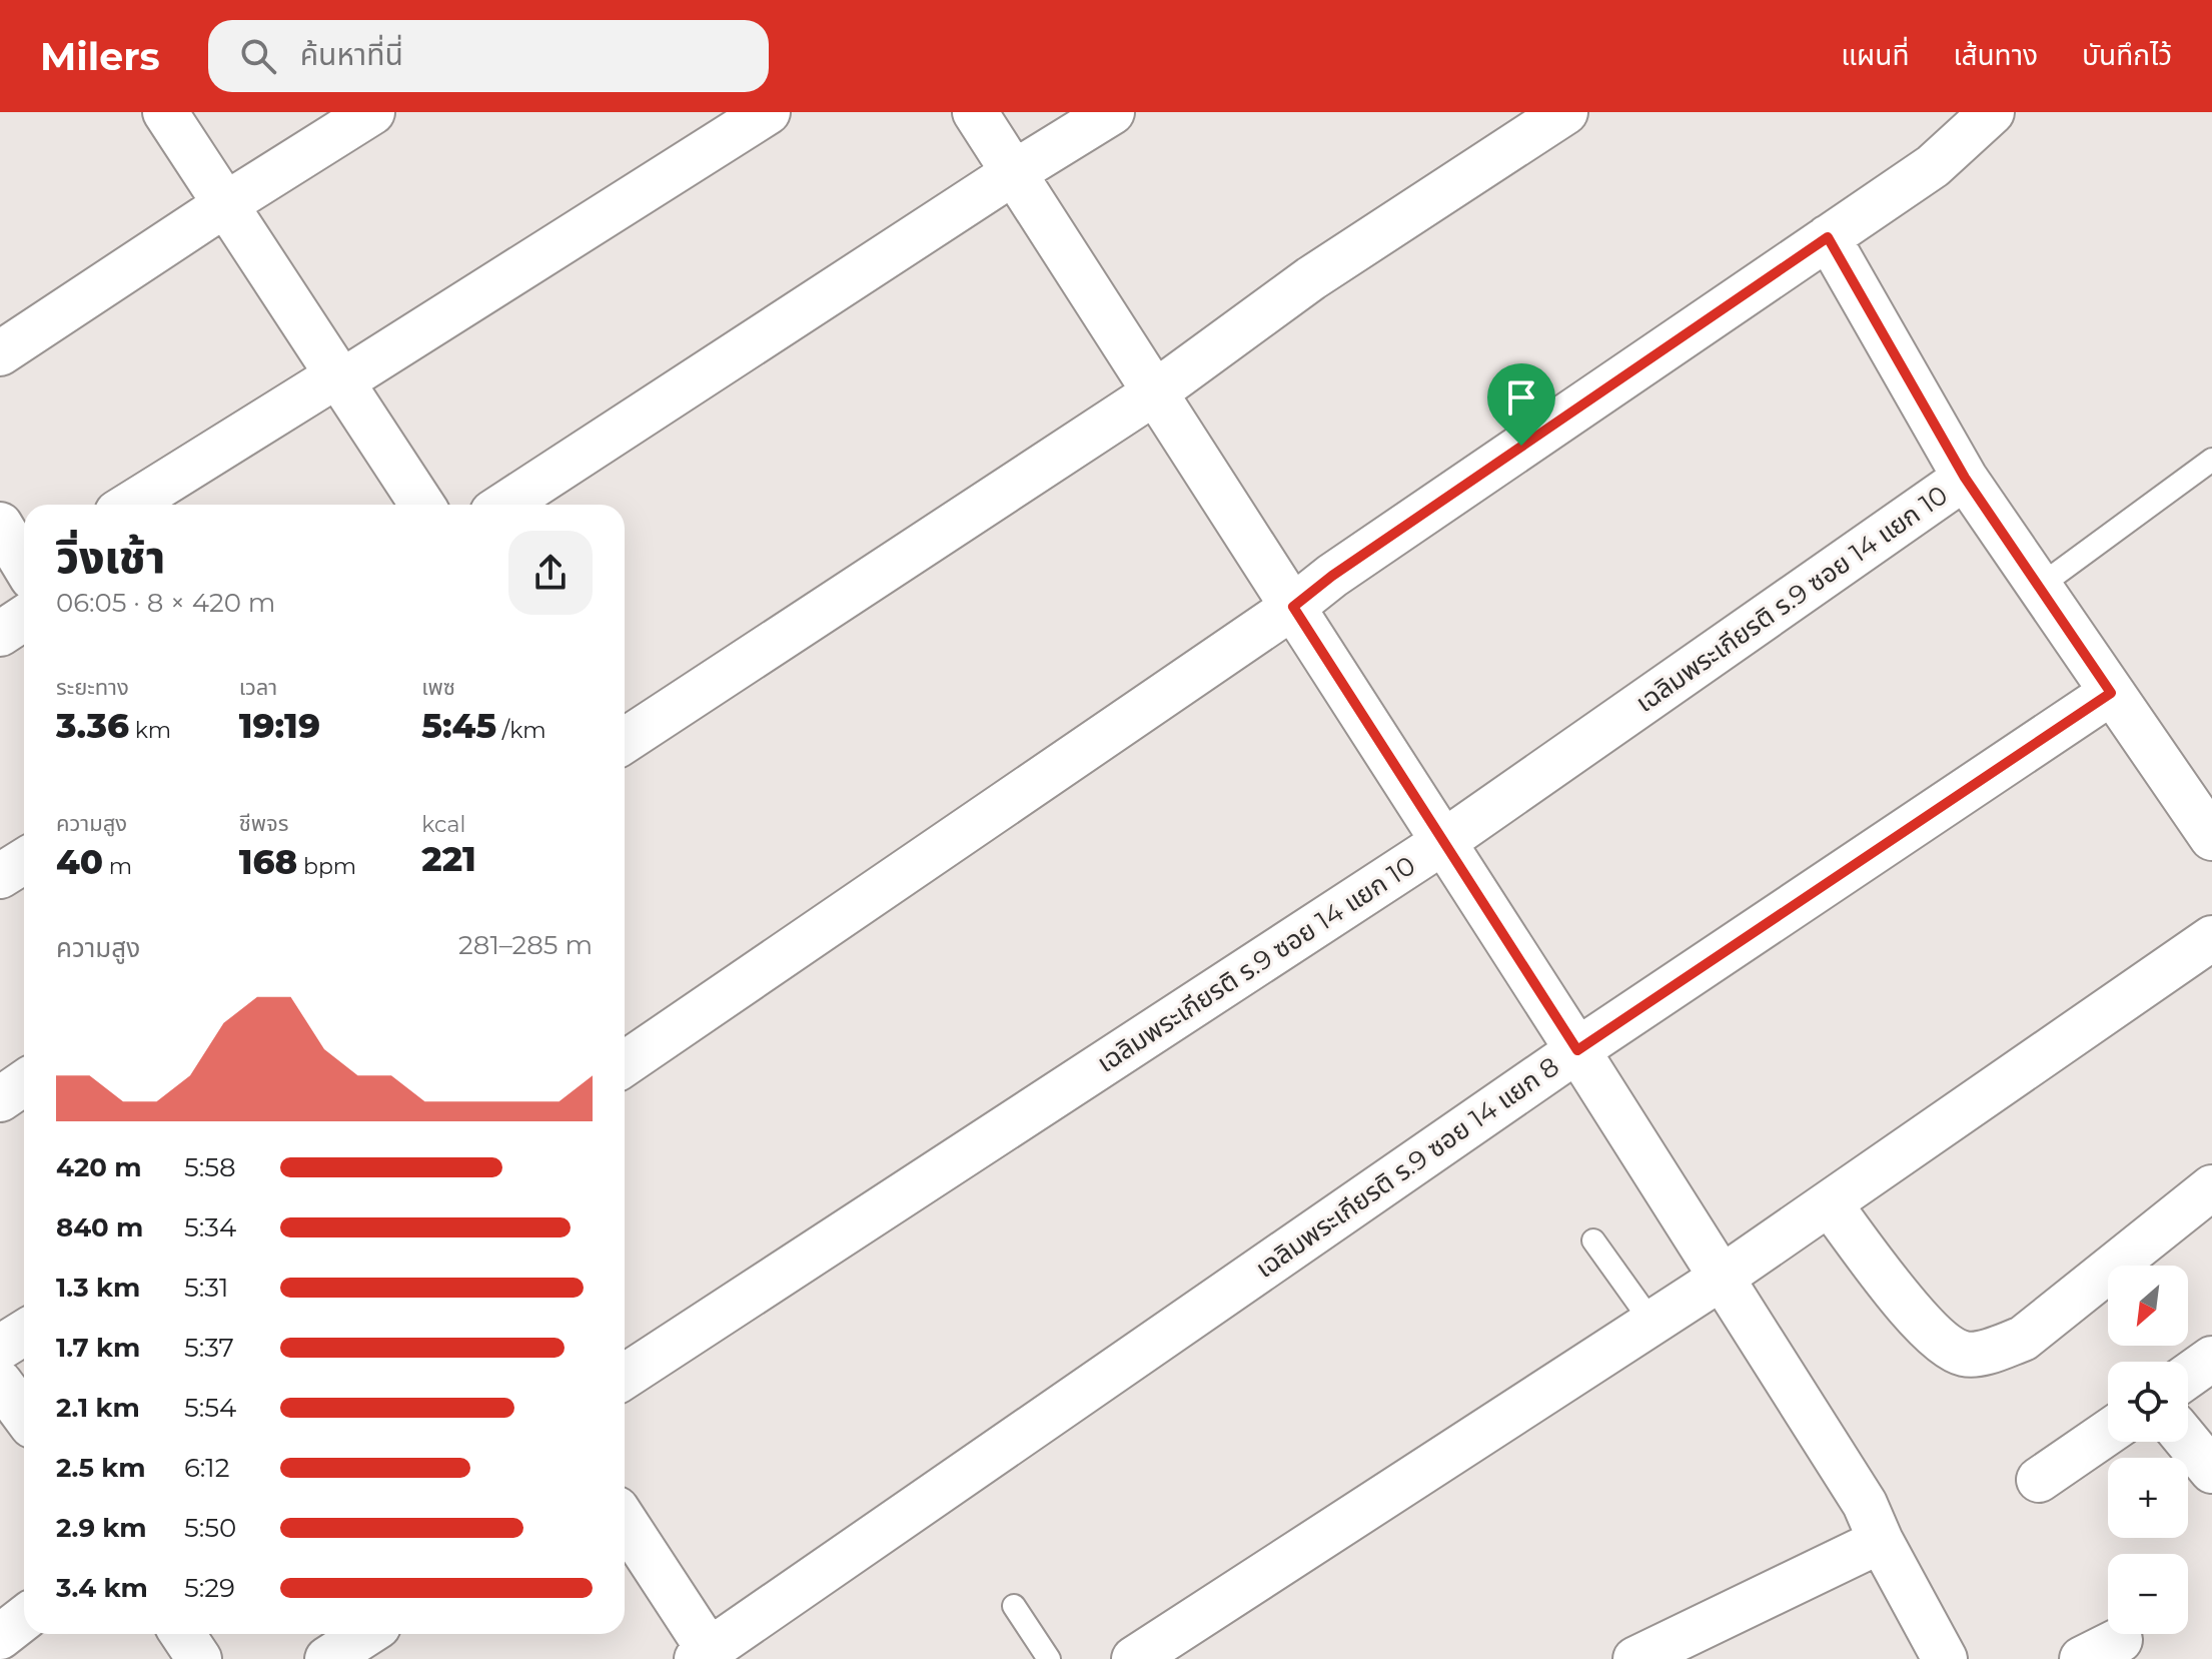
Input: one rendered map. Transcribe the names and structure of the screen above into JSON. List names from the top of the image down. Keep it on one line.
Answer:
{"streets":{"street":["เฉลิมพระเกียรติ ร.9 ซอย 14 แยก 10","เฉลิมพระเกียรติ ร.9 ซอย 14 แยก 8"]},"north":"bottom left","page":{"header":"Milers","search":"ค้นหาที่นี่","nav":["แผนที่","เส้นทาง","บันทึกไว้"],"heading":["วิ่งเช้า","06:05 · 8 × 420 m"],"stats":[["ระยะทาง","3.36 km"],["เวลา","19:19"],["เพซ","5:45 /km"],["ความสูง","40 m"],["ชีพจร","168 bpm"],["kcal","221"]],"chart":["ความสูง","281–285 m"],"list":[{"name":"420 m","note":"5:58"},{"name":"840 m","note":"5:34"},{"name":"1.3 km","note":"5:31"},{"name":"1.7 km","note":"5:37"},{"name":"2.1 km","note":"5:54"},{"name":"2.5 km","note":"6:12"},{"name":"2.9 km","note":"5:50"},{"name":"3.4 km","note":"5:29"}],"map_buttons":["+","−"]}}
